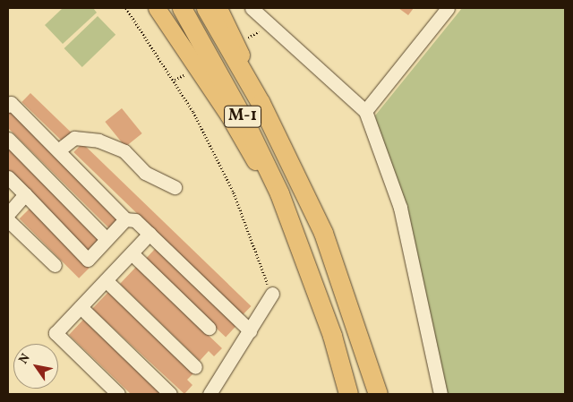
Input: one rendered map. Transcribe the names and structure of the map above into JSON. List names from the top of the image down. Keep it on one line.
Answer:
{"streets":{"highway":["М-1"]},"north":"top left"}
